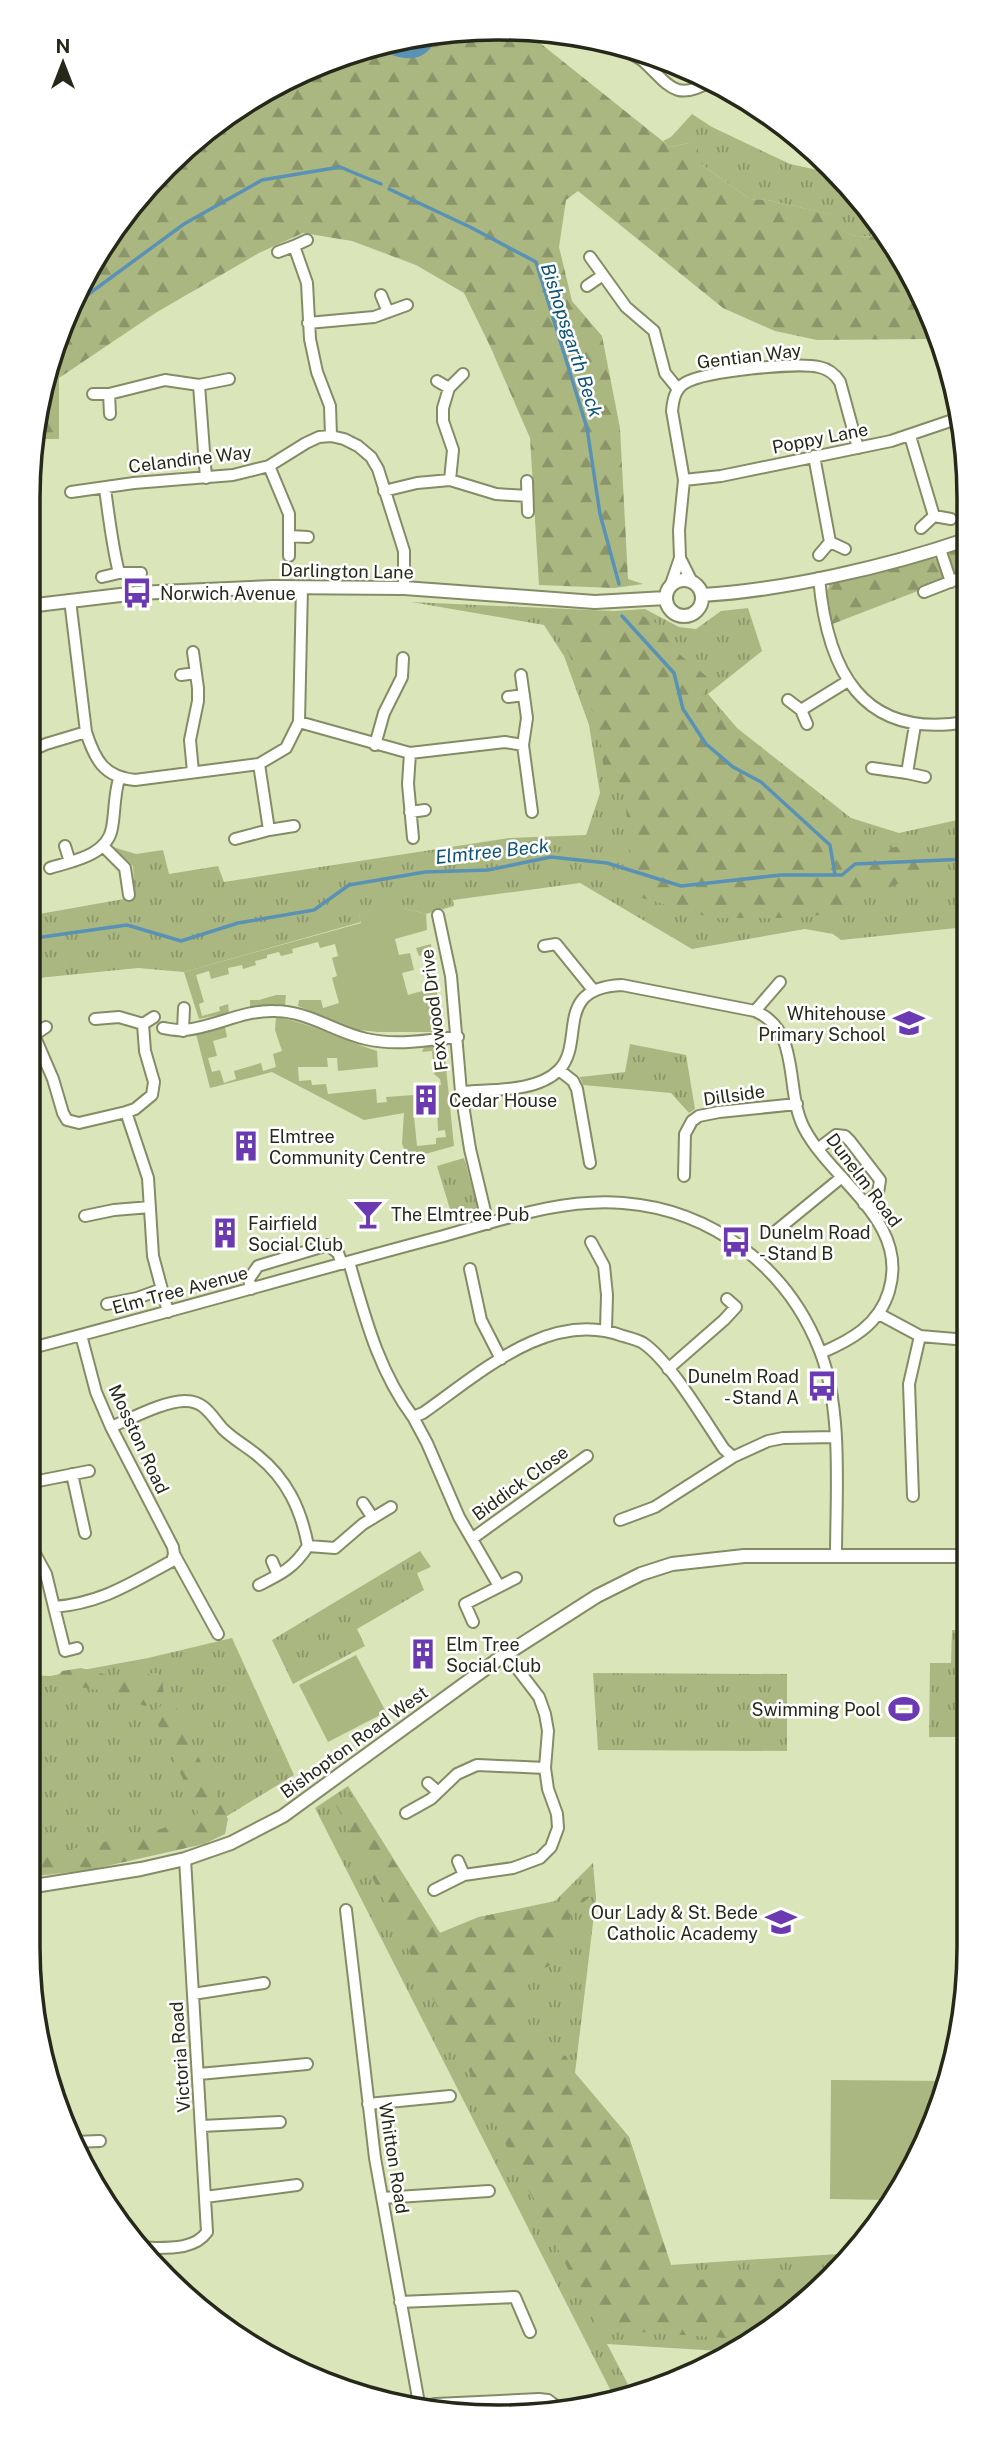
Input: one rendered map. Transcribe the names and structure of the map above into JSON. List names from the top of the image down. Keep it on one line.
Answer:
{"streets":{"street":["Gentian Way","Poppy Lane","Celandine Way","Darlington Lane","Foxwood Drive","Dillside","Dunelm Road","Elm Tree Avenue","Mosston Road","Biddick Close","Bishopton Road West","Victoria Road","Whitton Road"]},"crossings":[["Gentian Way","Poppy Lane"],["Foxwood Drive","Elm Tree Avenue"],["Dillside","Dunelm Road"],["Dunelm Road","Elm Tree Avenue"],["Elm Tree Avenue","Mosston Road"],["Elm Tree Avenue","Biddick Close"],["Elm Tree Avenue","Bishopton Road West"],["Bishopton Road West","Victoria Road"]],"water":["Bishopsgarth Beck","Elmtree Beck"],"places":{"bus stop":["Norwich Avenue","Dunelm Road - Stand B","Dunelm Road - Stand A"],"school or university":["Whitehouse Primary School","Our Lady & St. Bede Catholic Academy"],"building":["Cedar House","Elmtree Community Centre","Fairfield Social Club","Elm Tree Social Club"],"bar":["The Elmtree Pub"],"sports":["Swimming Pool"]},"north":"top"}
